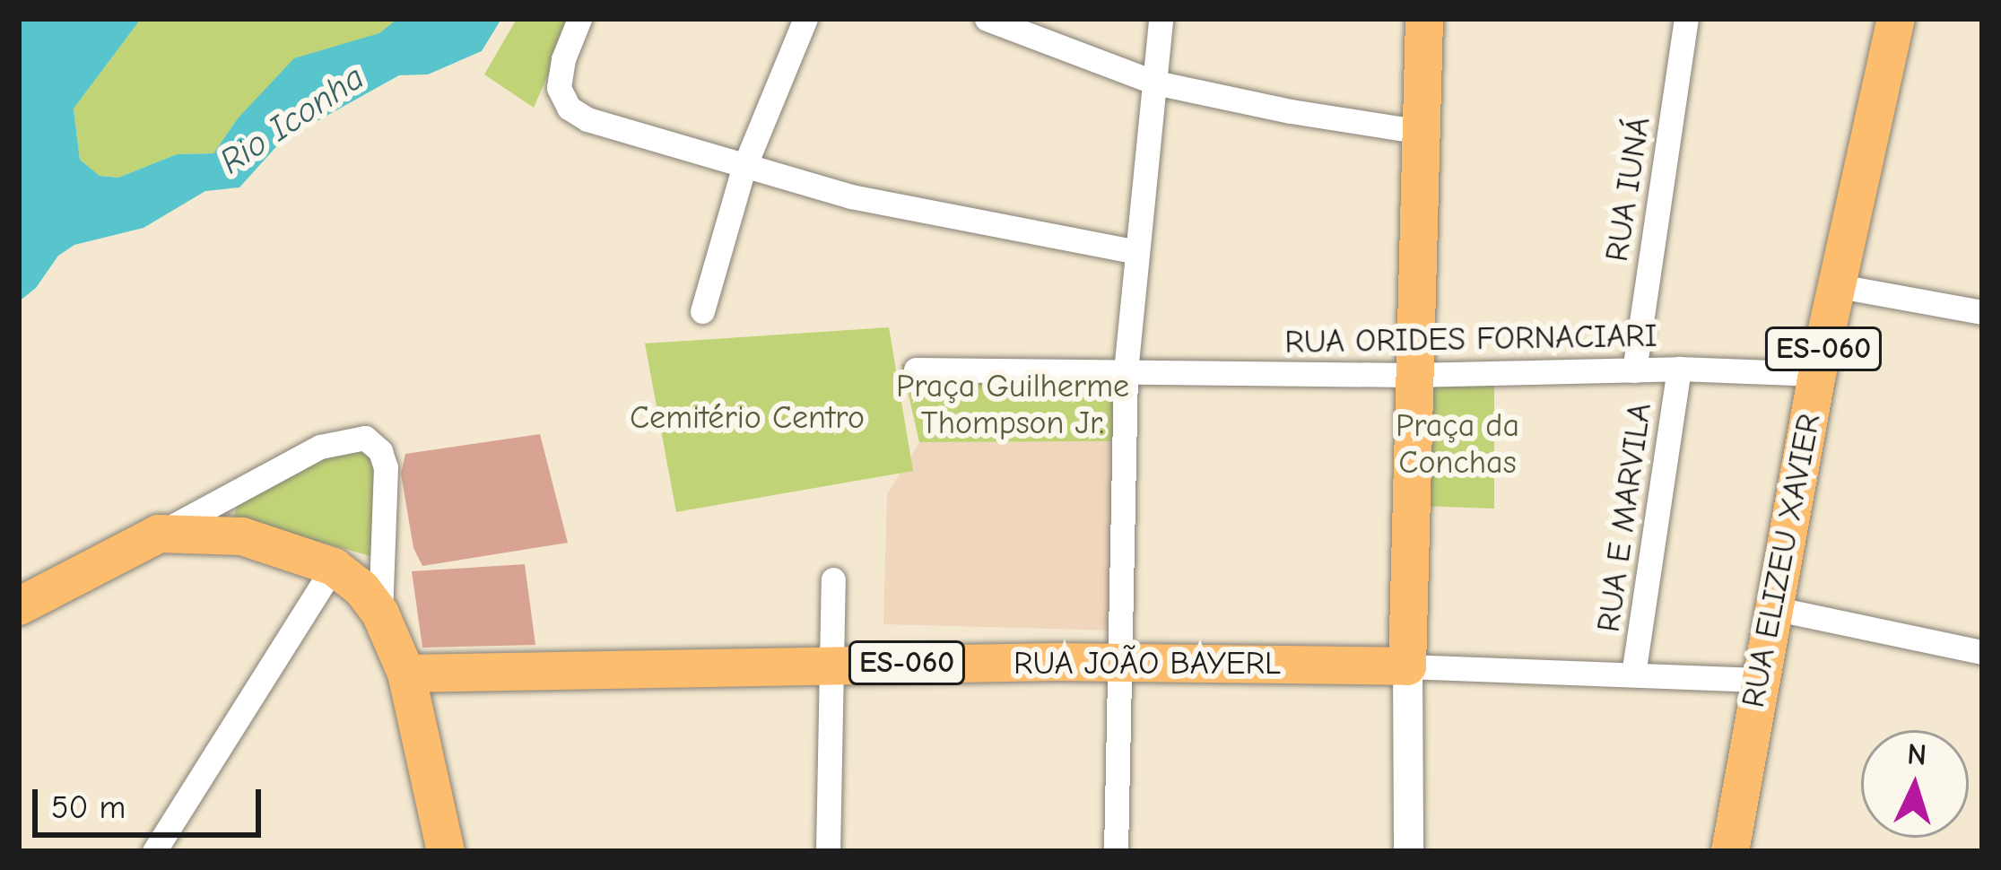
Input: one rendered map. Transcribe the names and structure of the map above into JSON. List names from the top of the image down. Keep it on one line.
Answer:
{"streets":{"main road":["ES-060","RUA ELIZEU XAVIER","RUA JOÃO BAYERL"],"street":["RUA IUNÁ","RUA ORIDES FORNACIARI","RUA E MARVILA"]},"crossings":[["RUA IUNÁ","RUA ORIDES FORNACIARI"],["RUA ORIDES FORNACIARI","RUA E MARVILA"],["RUA ORIDES FORNACIARI","RUA ELIZEU XAVIER"],["RUA E MARVILA","RUA JOÃO BAYERL"],["RUA ELIZEU XAVIER","RUA JOÃO BAYERL"]],"water":["Rio Iconha"],"parks":["Praça Guilherme Thompson Jr.","Cemitério Centro","Praça da Conchas"],"scale_bar":"50 m","north":"top"}
